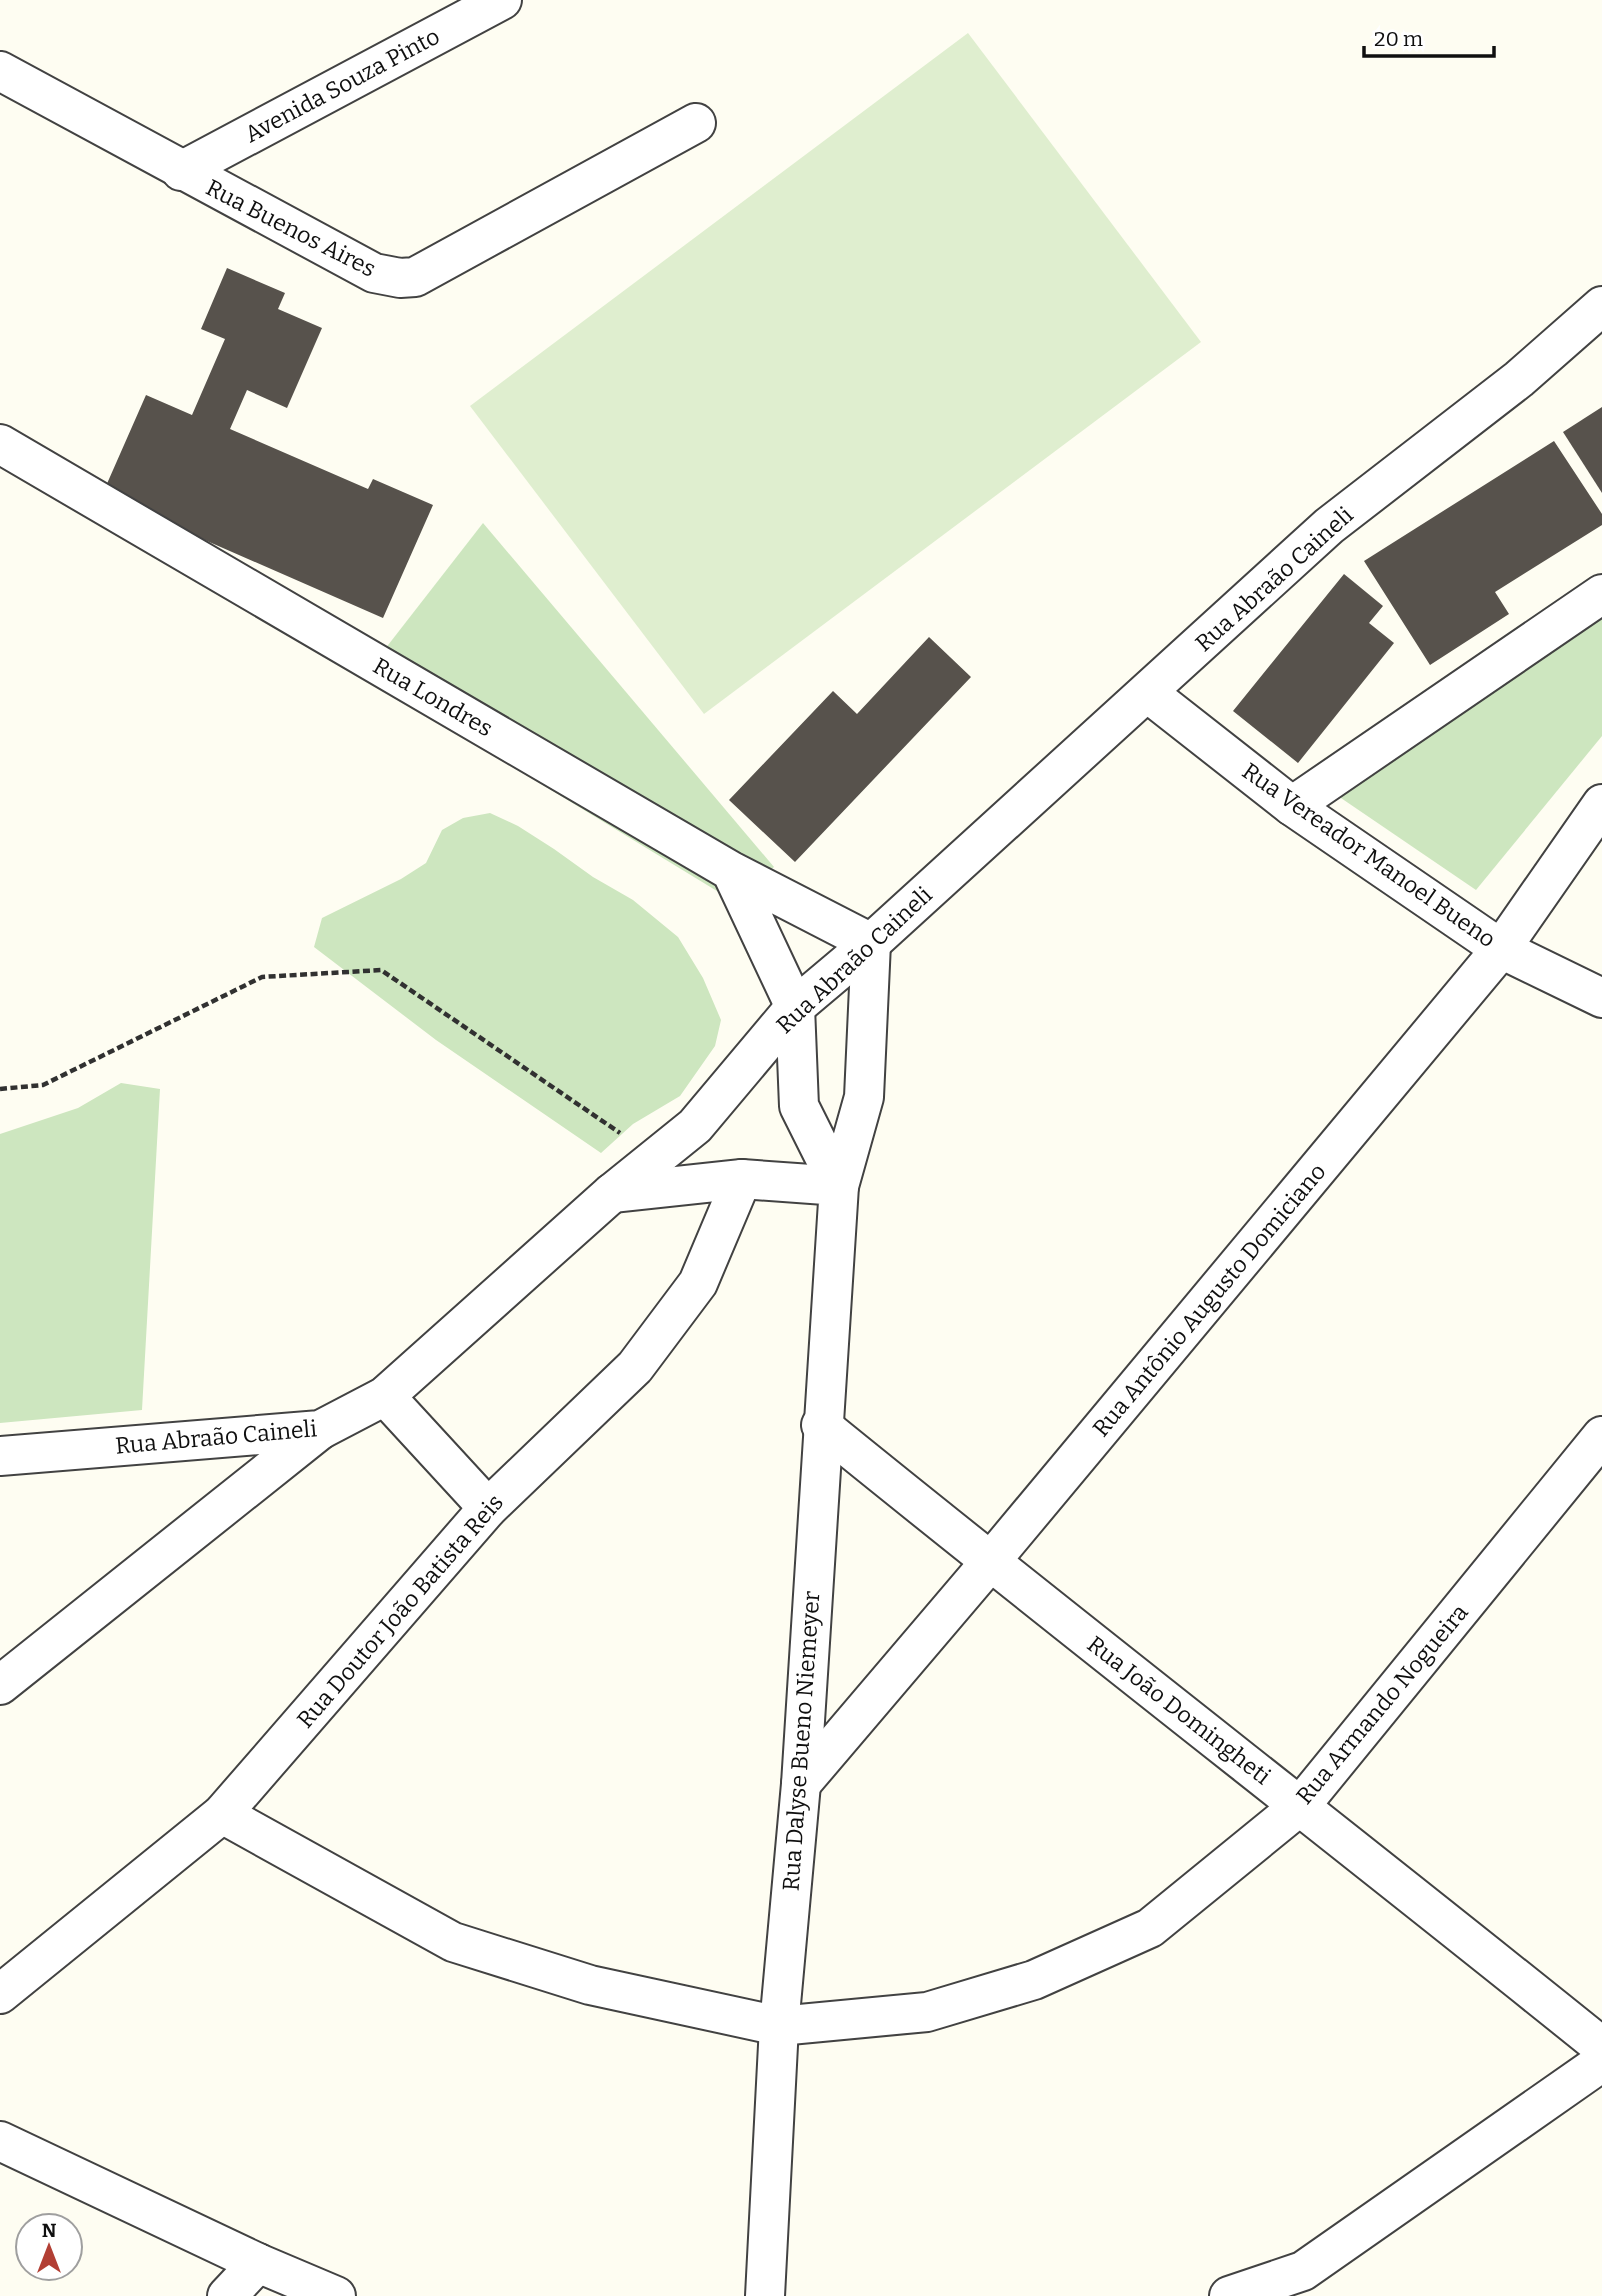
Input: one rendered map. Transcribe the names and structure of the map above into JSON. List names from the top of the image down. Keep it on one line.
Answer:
{"streets":{"street":["Avenida Souza Pinto","Rua Buenos Aires","Rua Abraão Caineli","Rua Londres","Rua Vereador Manoel Bueno","Rua Antônio Augusto Domiciano","Rua Doutor João Batista Reis","Rua Armando Nogueira","Rua João Domingheti","Rua Dalyse Bueno Niemeyer"]},"crossings":[["Avenida Souza Pinto","Rua Buenos Aires"],["Rua Abraão Caineli","Rua Londres"],["Rua Abraão Caineli","Rua Vereador Manoel Bueno"],["Rua Abraão Caineli","Rua Dalyse Bueno Niemeyer"],["Rua Londres","Rua Dalyse Bueno Niemeyer"],["Rua Vereador Manoel Bueno","Rua Antônio Augusto Domiciano"],["Rua Antônio Augusto Domiciano","Rua João Domingheti"],["Rua Antônio Augusto Domiciano","Rua Dalyse Bueno Niemeyer"],["Rua Doutor João Batista Reis","Rua Armando Nogueira"],["Rua Armando Nogueira","Rua João Domingheti"],["Rua Armando Nogueira","Rua Dalyse Bueno Niemeyer"],["Rua João Domingheti","Rua Dalyse Bueno Niemeyer"]],"scale_bar":"20 m","north":"top"}
